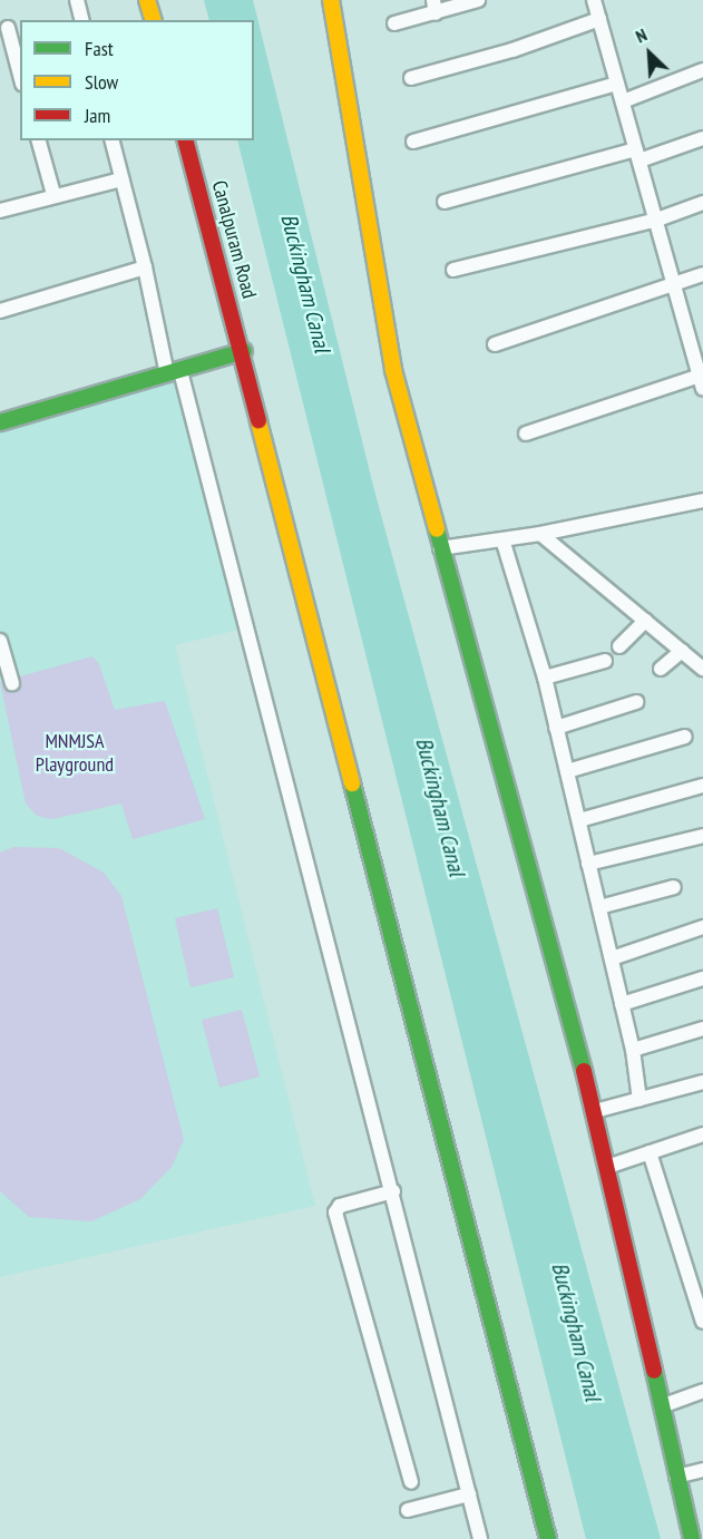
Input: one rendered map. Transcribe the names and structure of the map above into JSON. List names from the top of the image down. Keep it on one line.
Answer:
{"streets":{"street":["Canalpuram Road"]},"water":["Buckingham Canal"],"parks":["MNMJSA Playground"],"legend":["Fast","Slow","Jam"],"north":"top left"}
